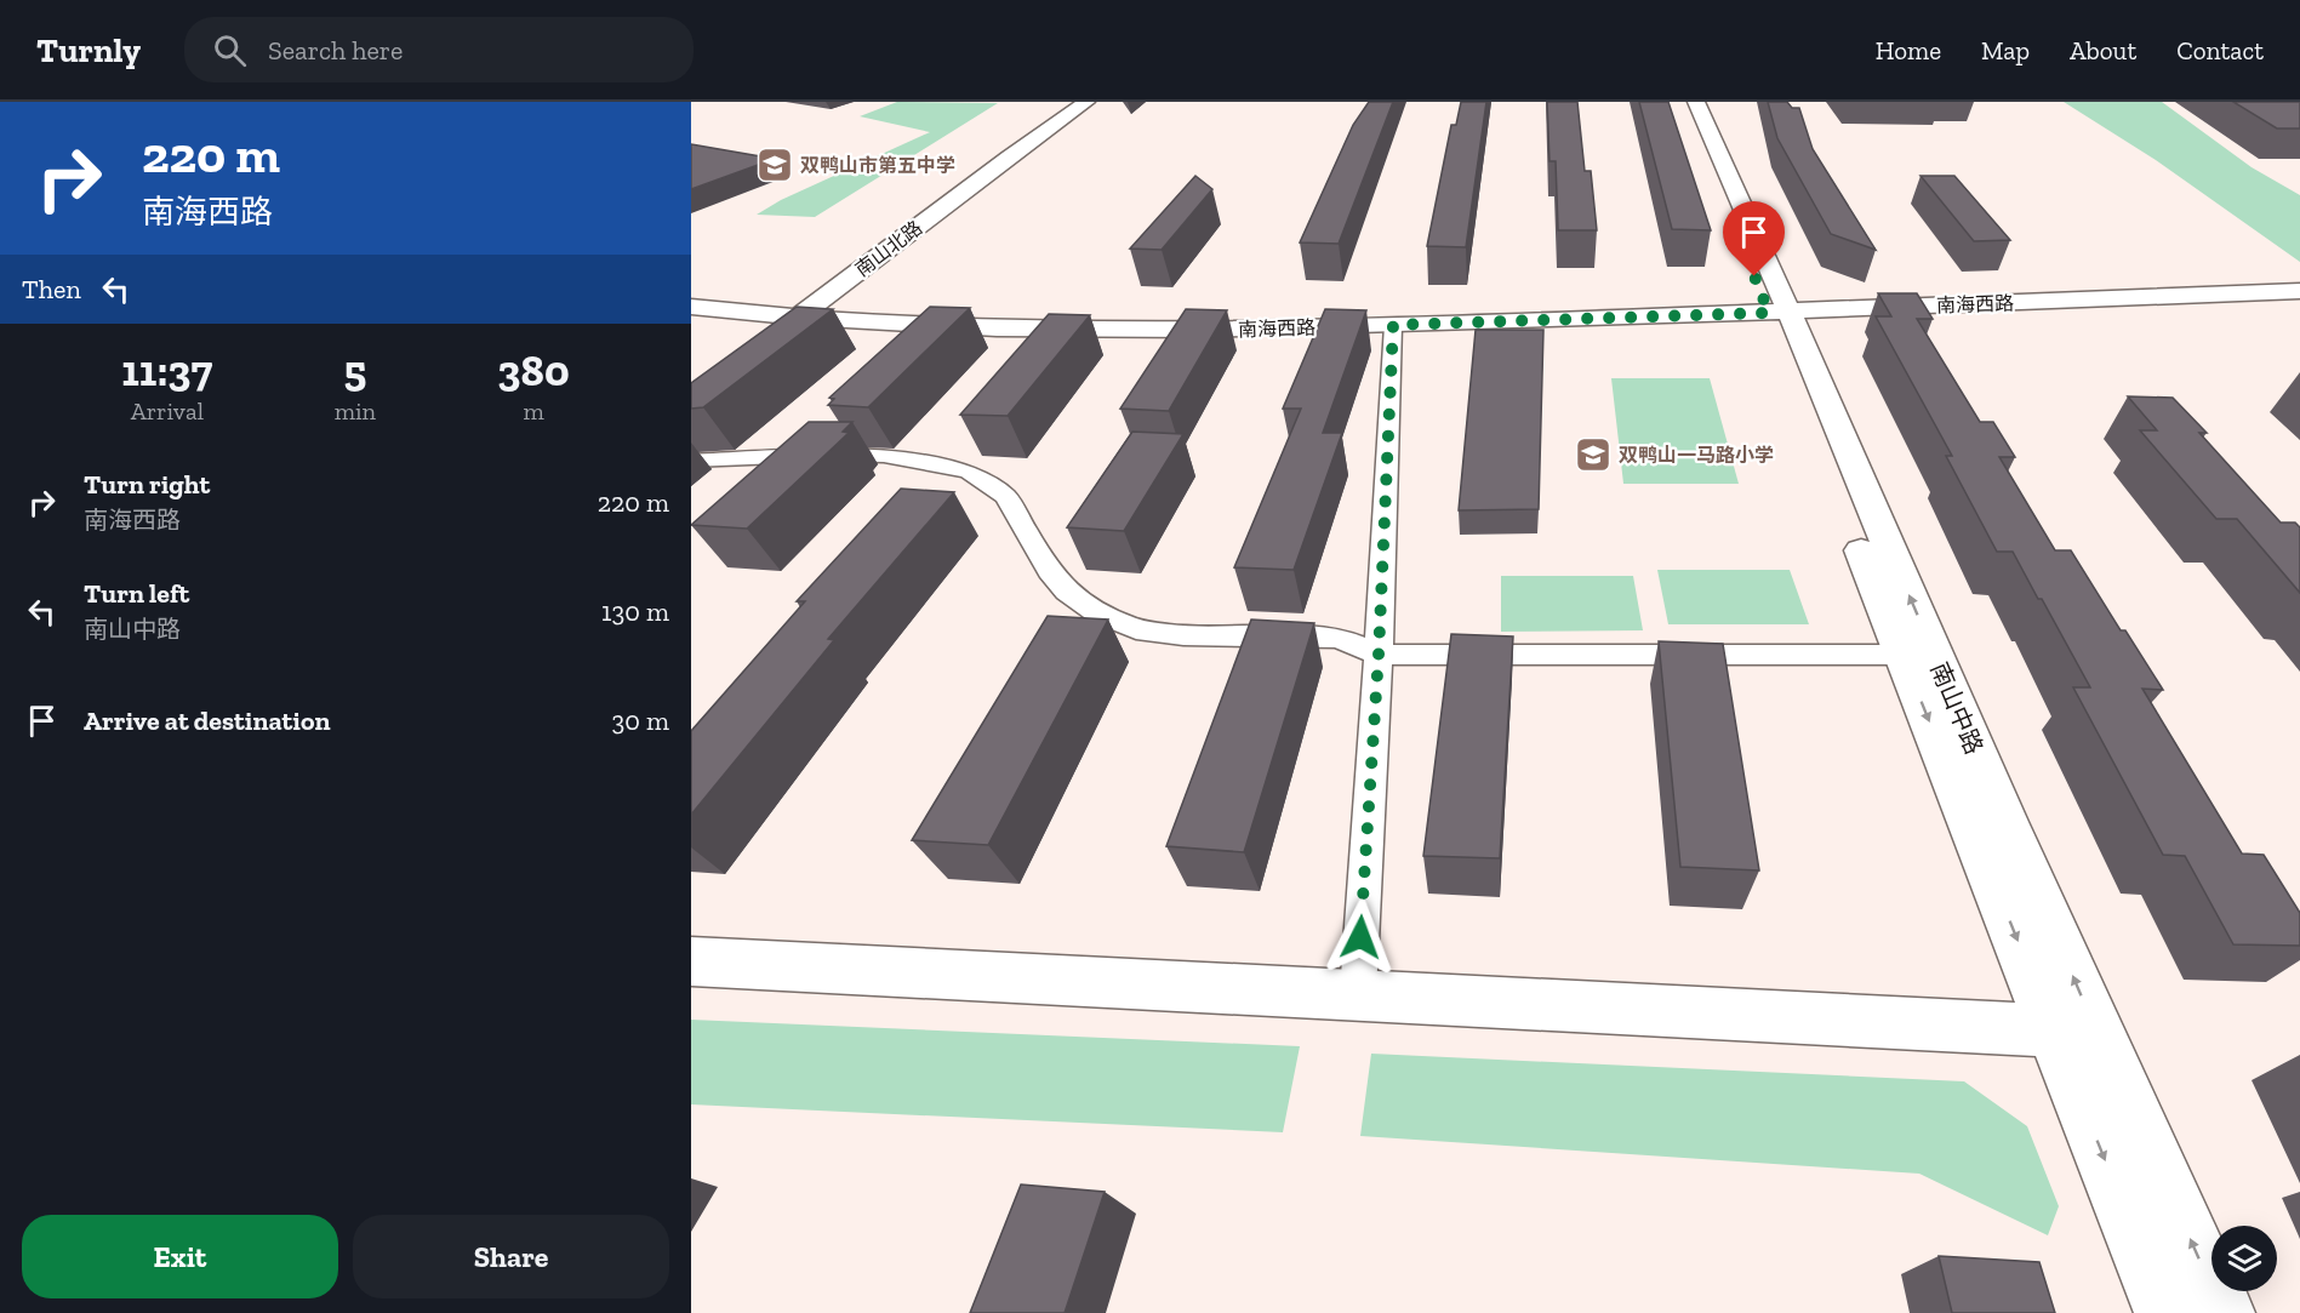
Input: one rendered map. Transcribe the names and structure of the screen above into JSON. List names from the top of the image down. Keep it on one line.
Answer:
{"streets":{"street":["南山北路","南海西路","南山中路"]},"crossings":[["南山北路","南海西路"],["南海西路","南山中路"]],"places":{"school or university":["双鸭山市第五中学","双鸭山一马路小学"]},"page":{"header":"Turnly","search":"Search here","nav":["Home","Map","About","Contact"],"turn":["220 m","南海西路"],"then":"Then","eta":["11:37","Arrival","5","min","380","m"],"list":[{"name":"Turn right","note":"南海西路","value":"220 m"},{"name":"Turn left","note":"南山中路","value":"130 m"},{"name":"Arrive at destination","value":"30 m"}],"buttons":["Exit","Share"]}}
